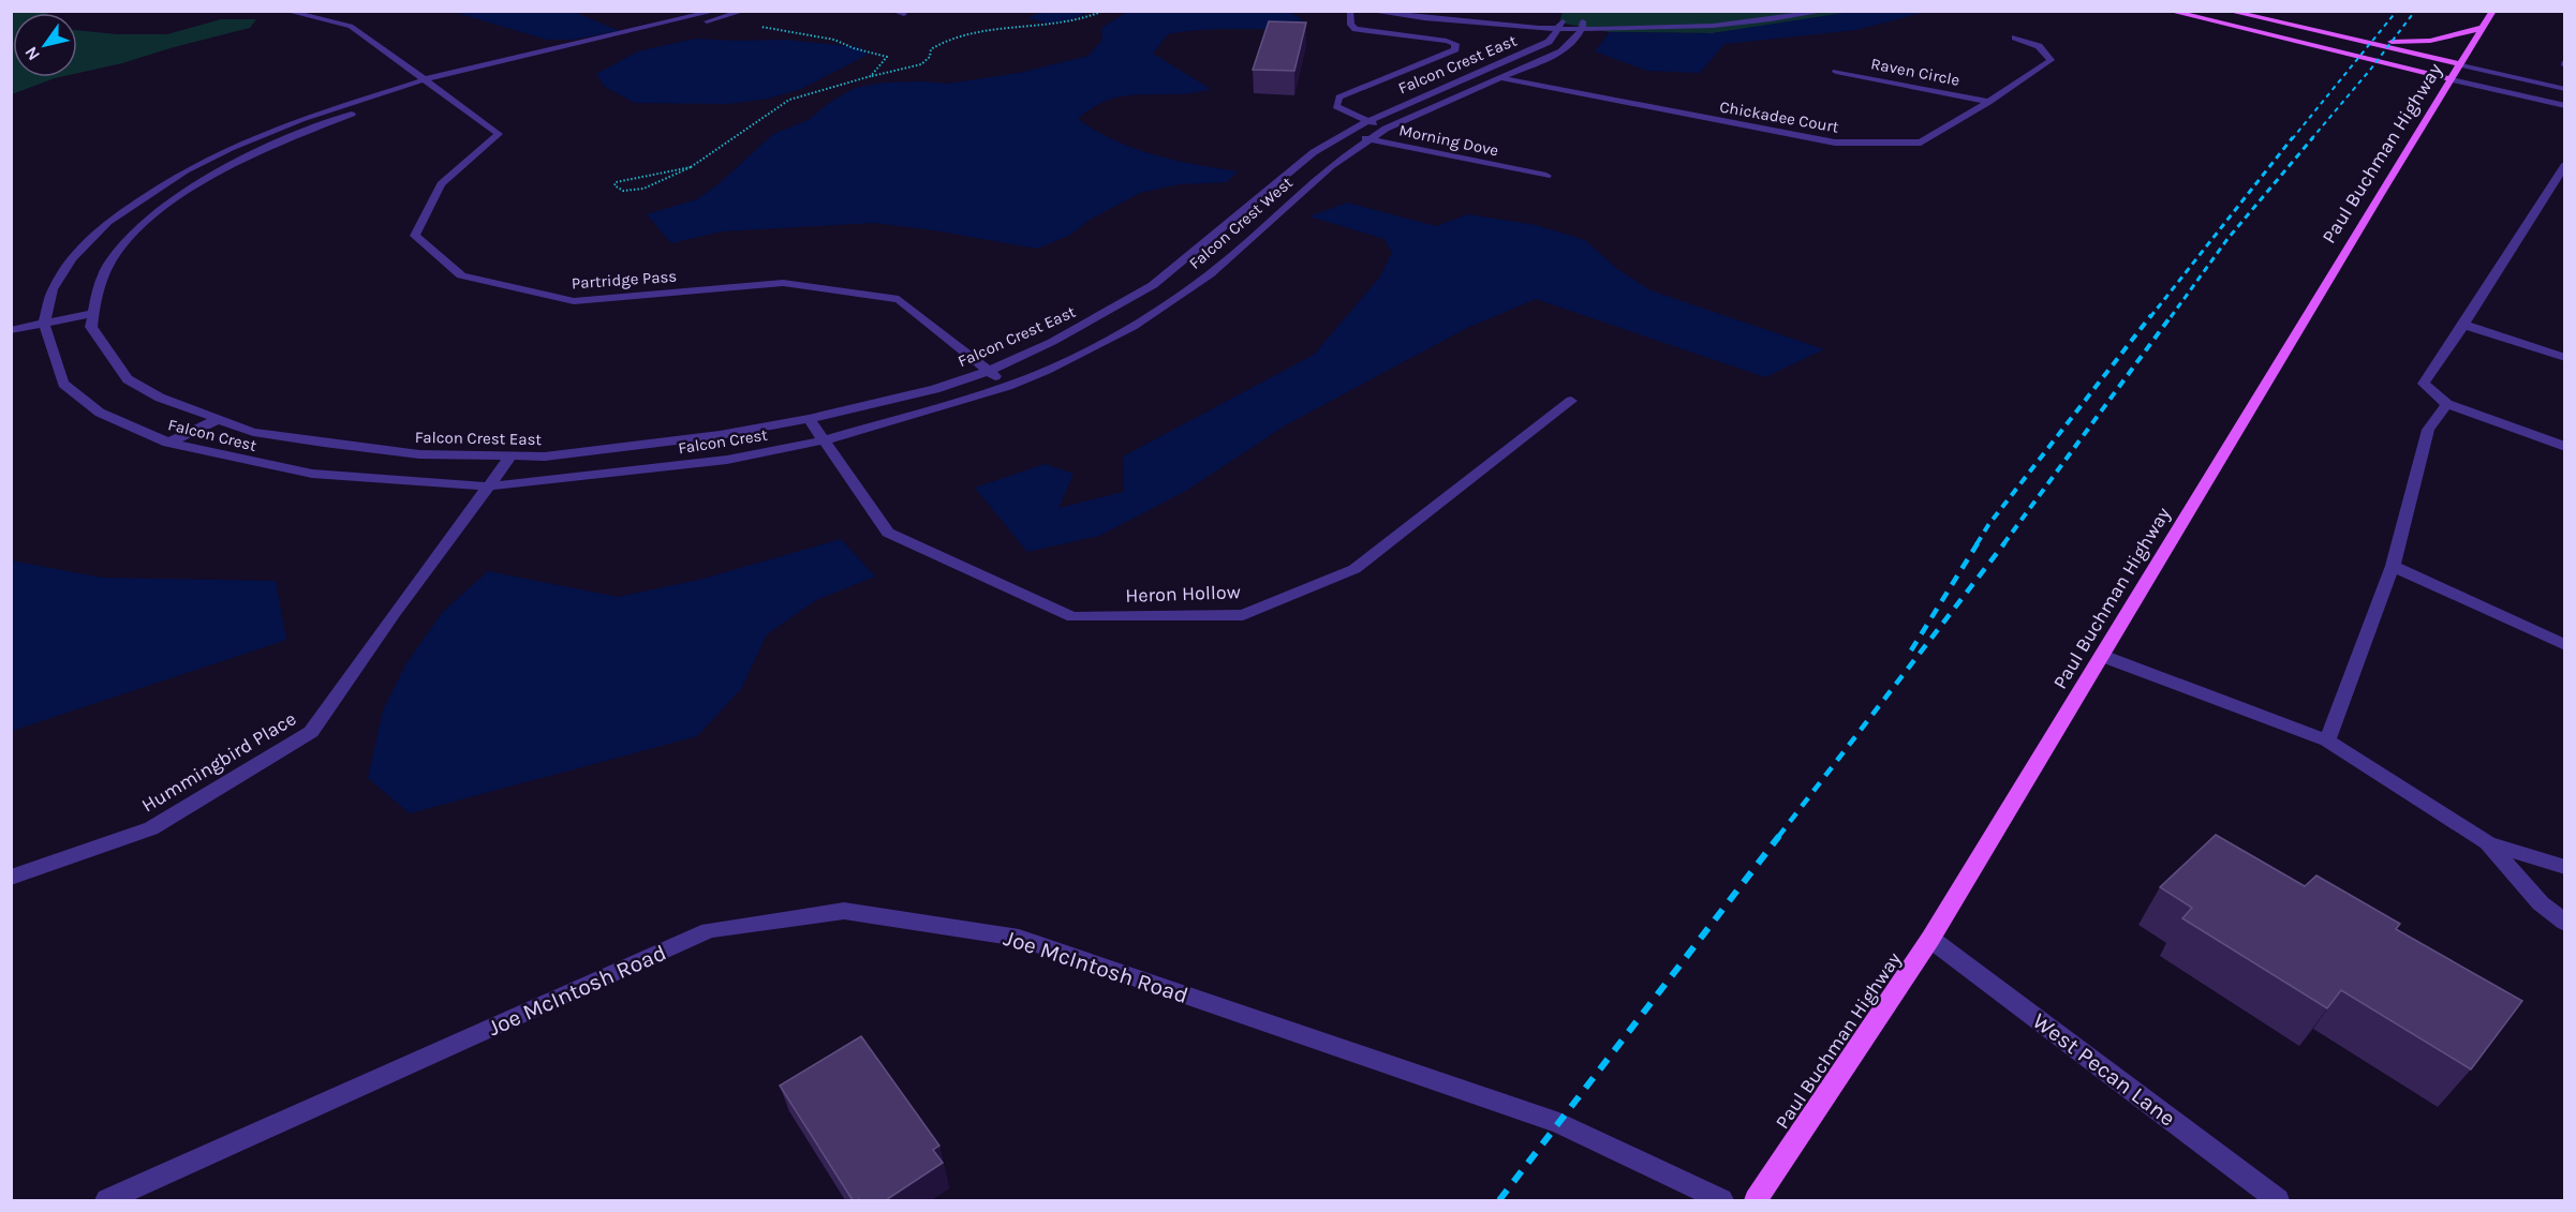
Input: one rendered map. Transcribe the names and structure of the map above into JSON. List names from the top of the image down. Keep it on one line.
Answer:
{"streets":{"main road":["Paul Buchman Highway"],"street":["Falcon Crest East","Raven Circle","Chickadee Court","Morning Dove","Falcon Crest West","Partridge Pass","Falcon Crest","Heron Hollow","Hummingbird Place","Joe McIntosh Road","West Pecan Lane"]},"crossings":[["Falcon Crest East","Chickadee Court"],["Falcon Crest East","Morning Dove"],["Falcon Crest East","Falcon Crest West"],["Falcon Crest East","Partridge Pass"],["Falcon Crest East","Heron Hollow"],["Falcon Crest East","Hummingbird Place"],["Raven Circle","Chickadee Court"],["Chickadee Court","Falcon Crest West"],["Morning Dove","Falcon Crest West"],["Paul Buchman Highway","West Pecan Lane"],["Falcon Crest West","Partridge Pass"],["Falcon Crest West","Falcon Crest"],["Falcon Crest West","Heron Hollow"],["Falcon Crest","Heron Hollow"],["Falcon Crest","Hummingbird Place"]],"north":"bottom left"}
